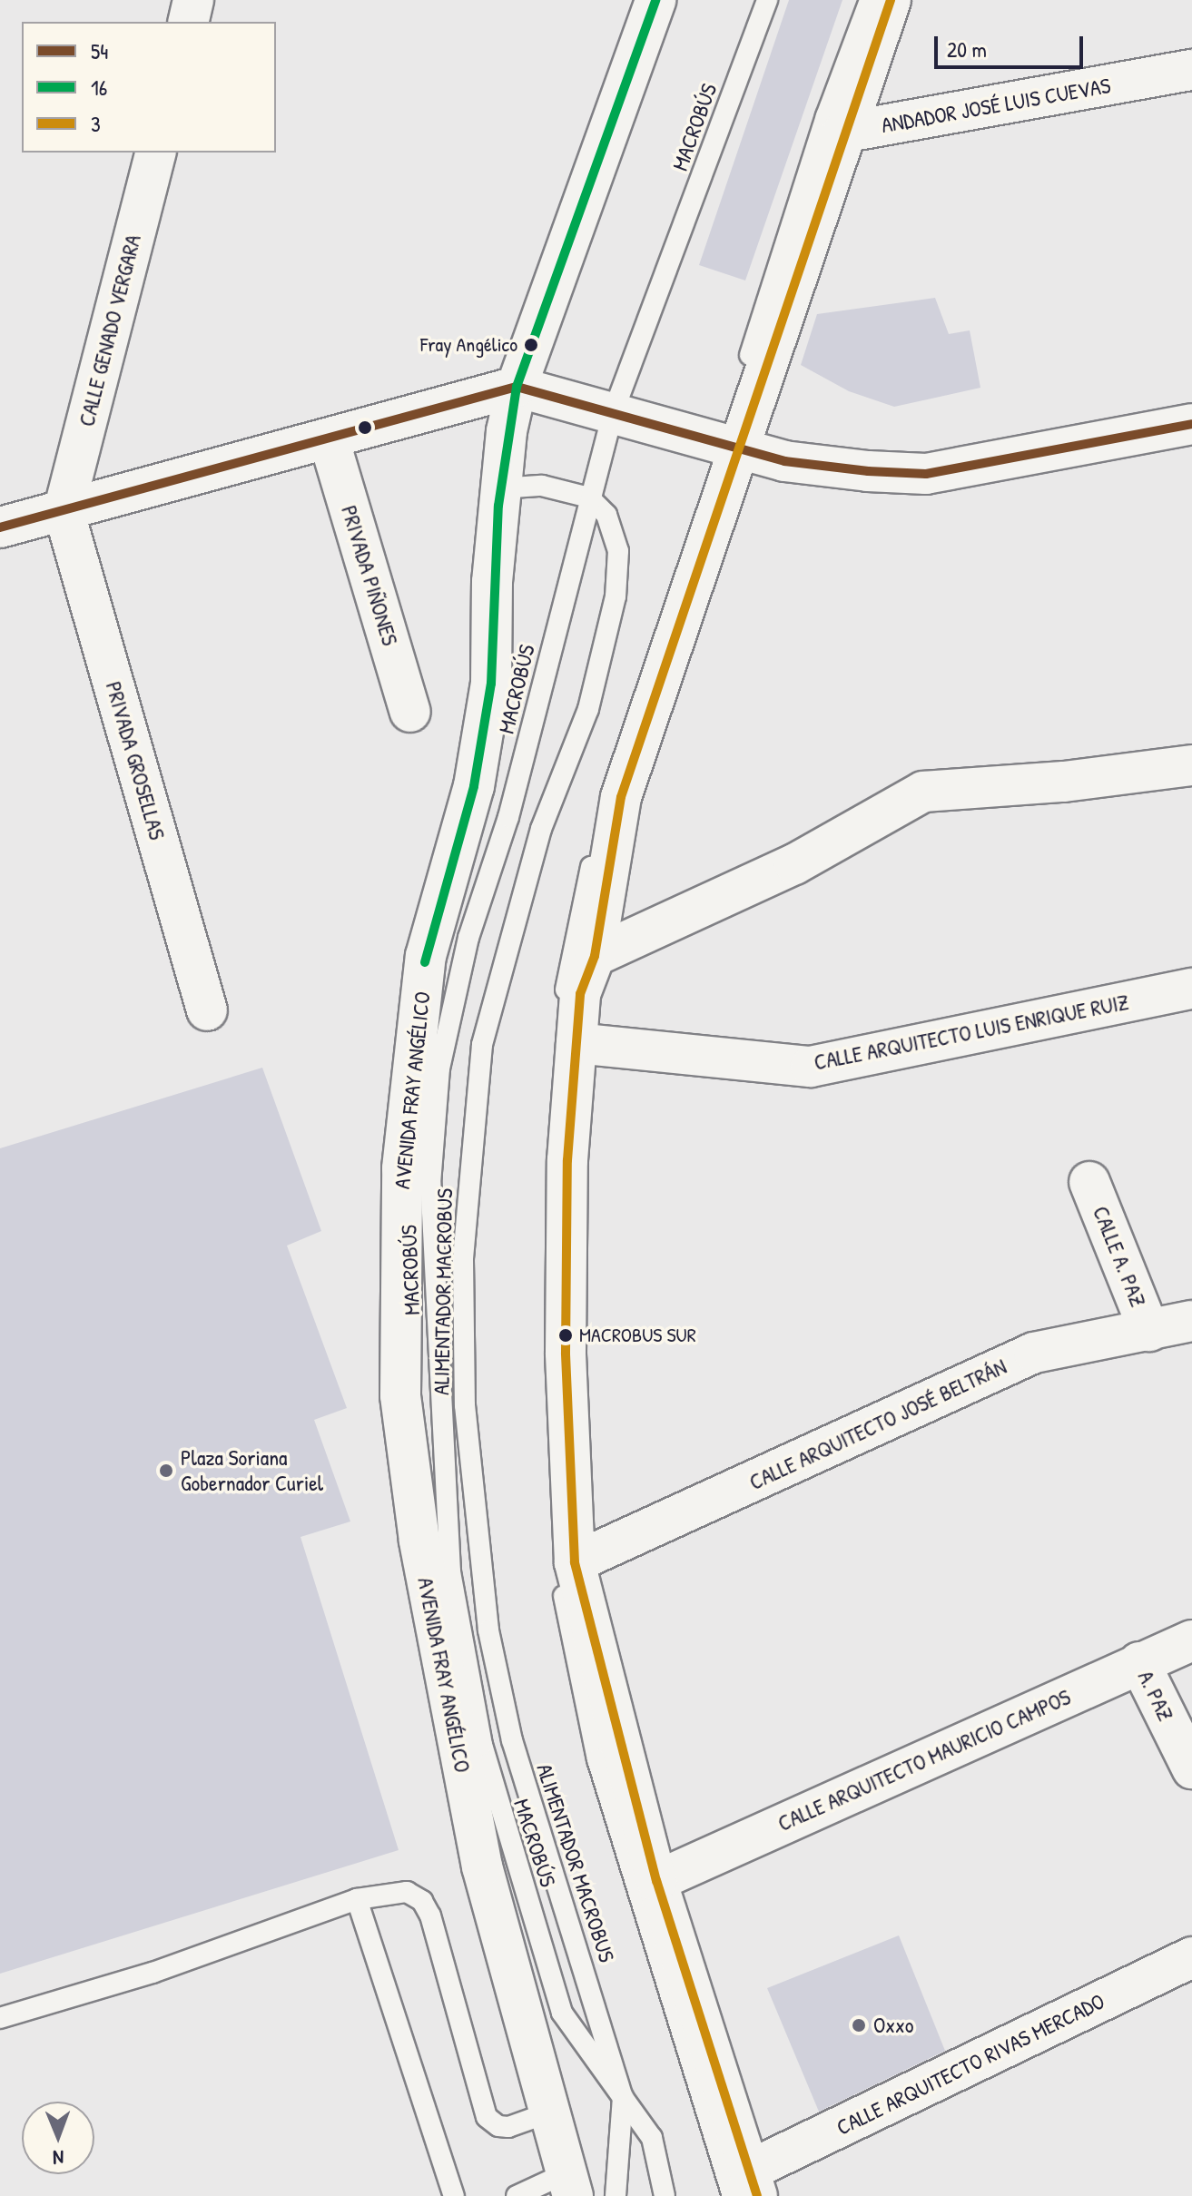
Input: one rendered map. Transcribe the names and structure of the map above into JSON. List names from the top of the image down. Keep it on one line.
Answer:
{"streets":{"street":["ANDADOR JOSÉ LUIS CUEVAS","CALLE GENADO VERGARA","PRIVADA PIÑONES","PRIVADA GROSELLAS","CALLE ARQUITECTO LUIS ENRIQUE RUIZ","AVENIDA FRAY ANGÉLICO","CALLE A. PAZ","CALLE ARQUITECTO JOSÉ BELTRÁN","A. PAZ","CALLE ARQUITECTO MAURICIO CAMPOS","CALLE ARQUITECTO RIVAS MERCADO"],"lane":["MACROBÚS","ALIMENTADOR MACROBUS"]},"crossings":[["MACROBÚS","ALIMENTADOR MACROBUS"],["CALLE GENADO VERGARA","PRIVADA GROSELLAS"],["CALLE A. PAZ","CALLE ARQUITECTO JOSÉ BELTRÁN"],["A. PAZ","CALLE ARQUITECTO MAURICIO CAMPOS"]],"places":["Fray Angélico","MACROBUS SUR","Plaza Soriana Gobernador Curiel","Oxxo"],"lines":["transit line 16","transit line 3","transit line 54"],"legend":["54","16","3"],"scale_bar":"20 m","north":"bottom"}
